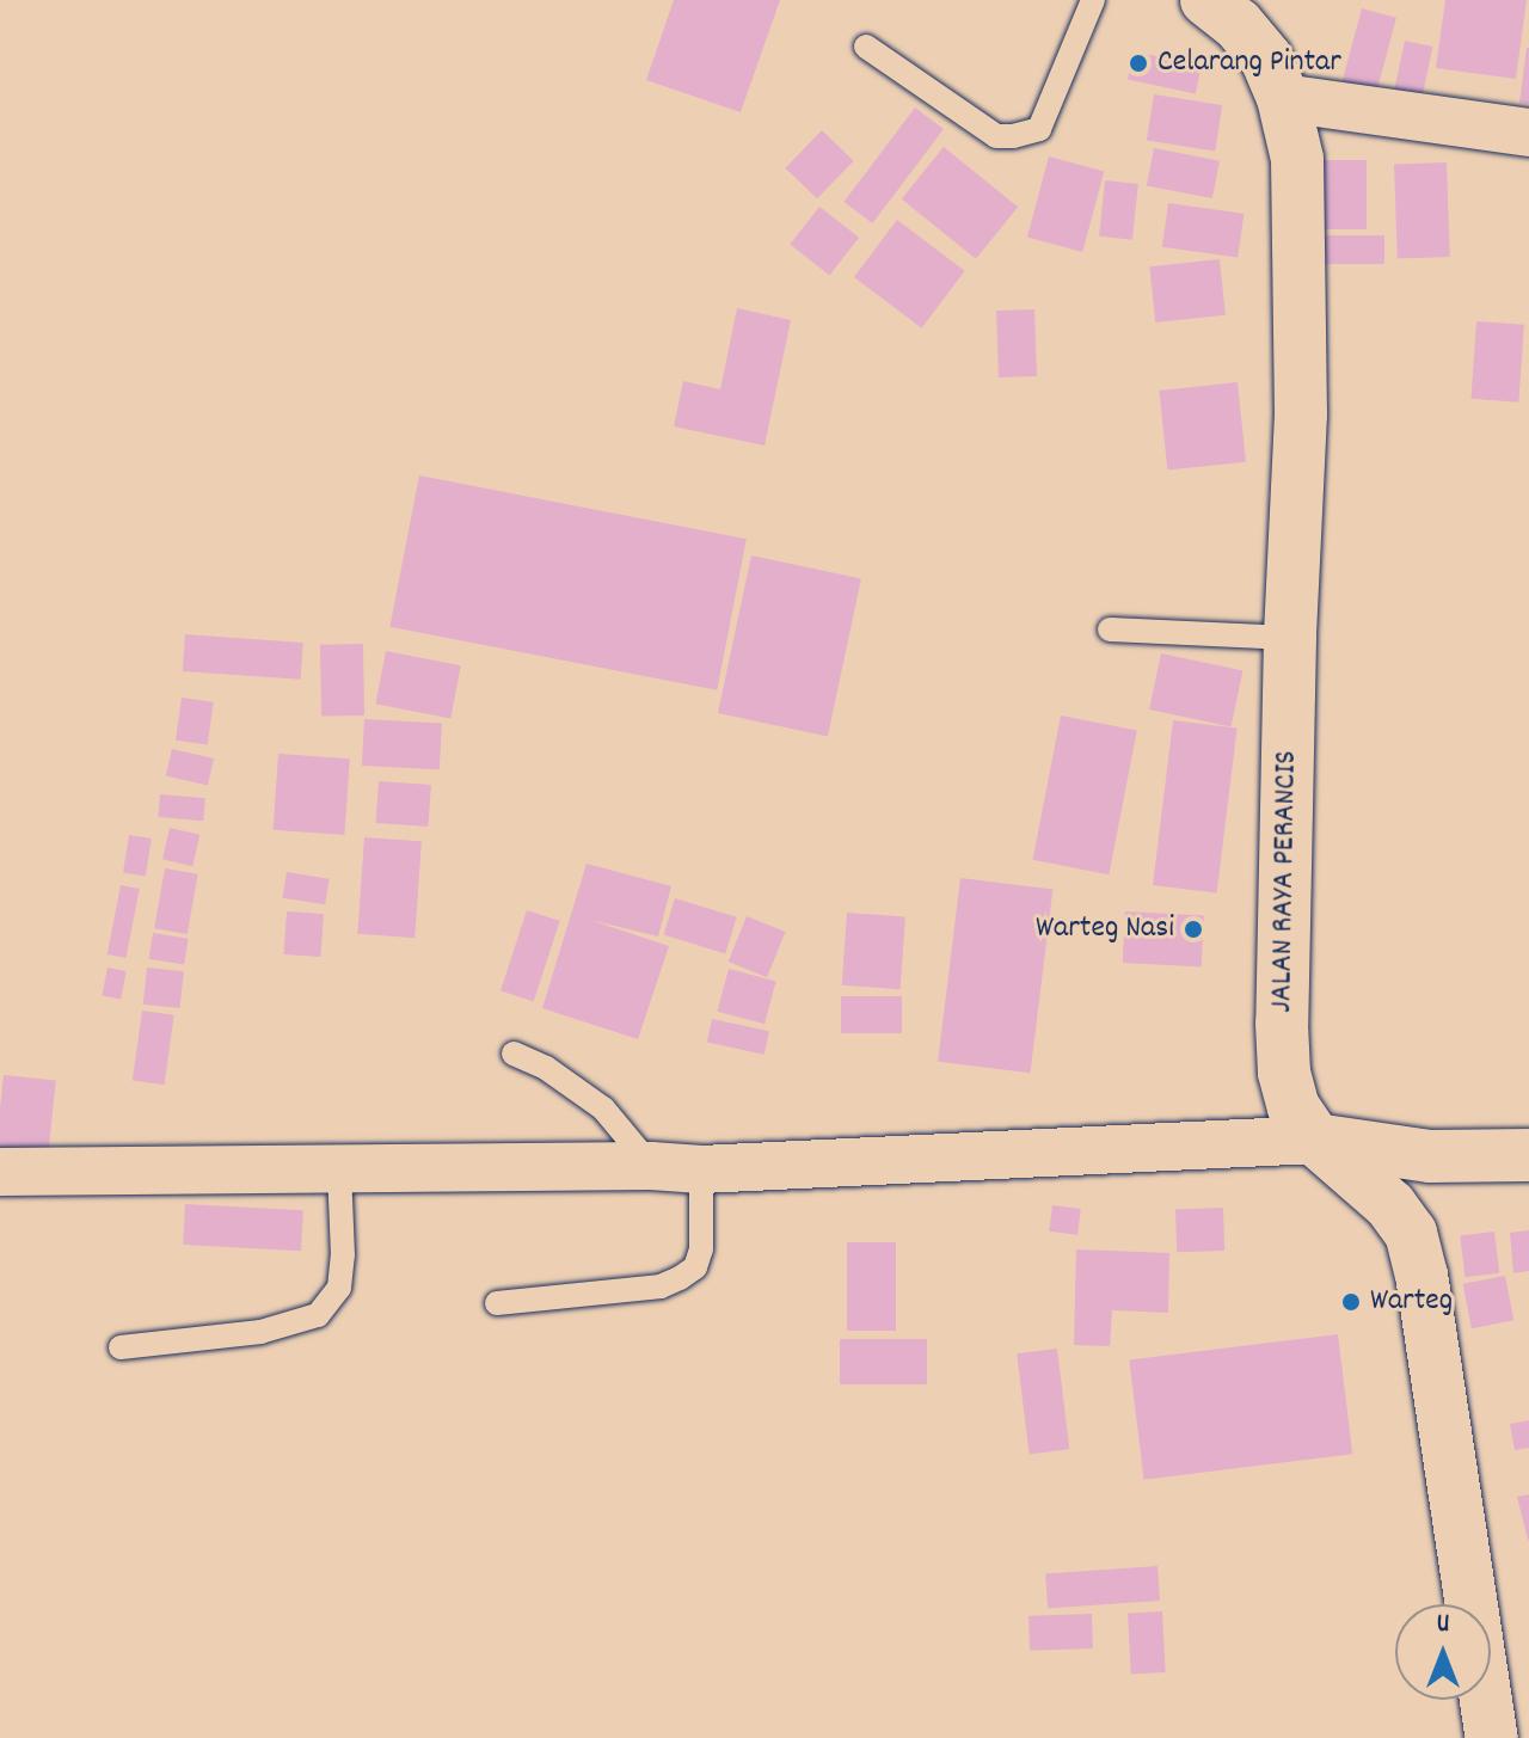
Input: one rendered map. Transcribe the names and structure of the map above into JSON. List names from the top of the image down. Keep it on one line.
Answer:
{"streets":{"street":["JALAN RAYA PERANCIS"]},"places":["Celarang Pintar","Warteg Nasi","Warteg"],"north":"top"}
